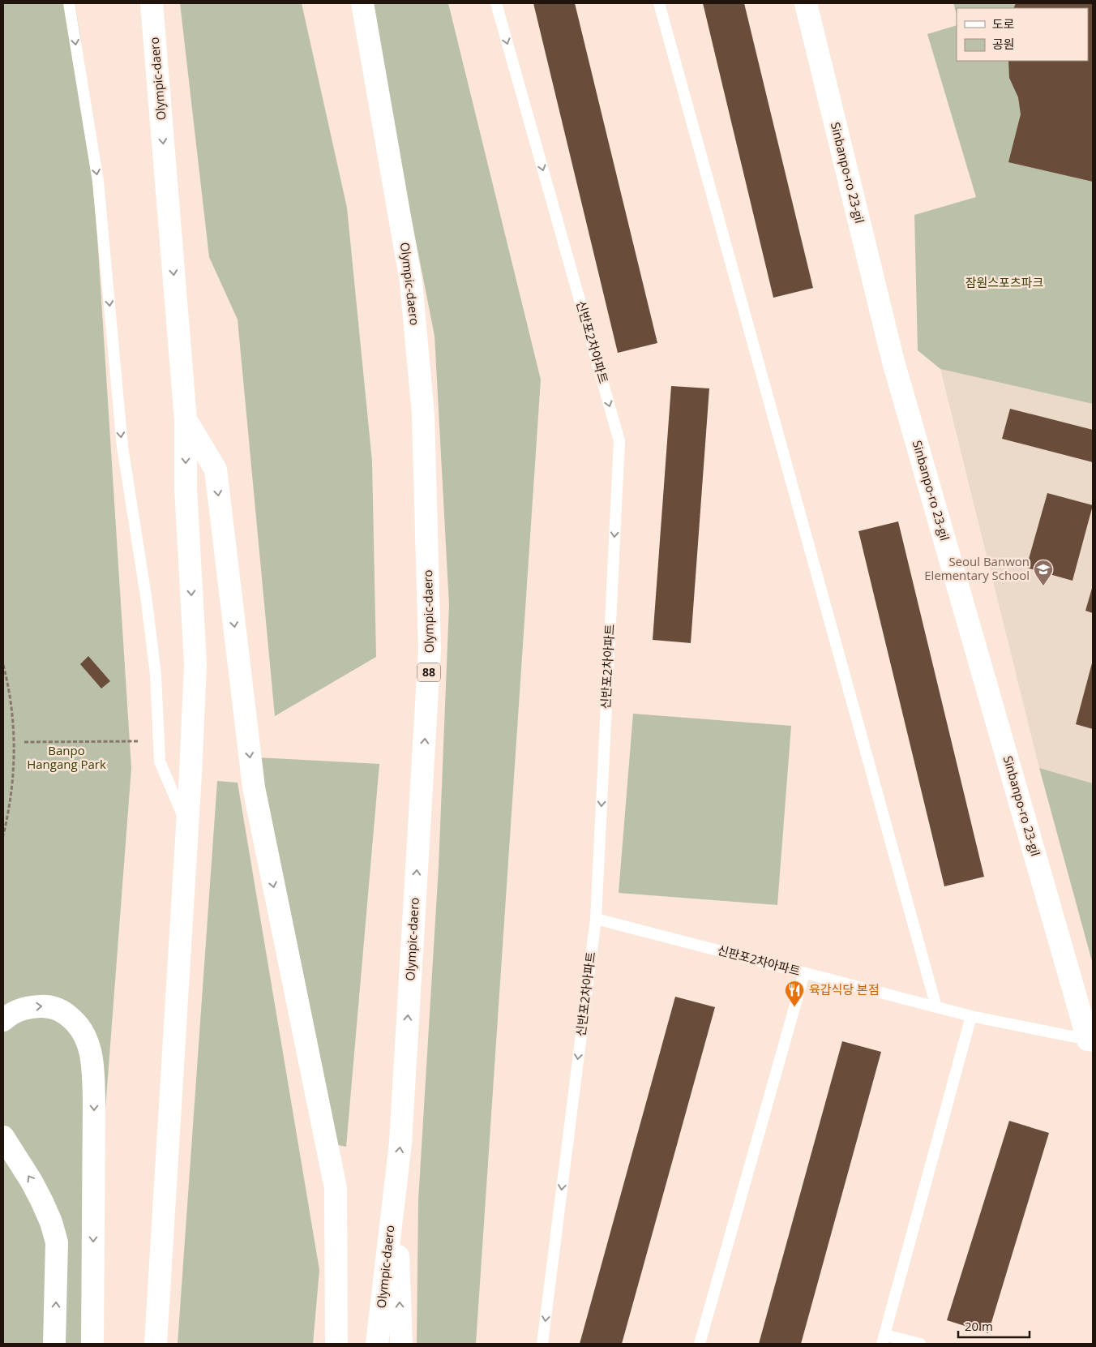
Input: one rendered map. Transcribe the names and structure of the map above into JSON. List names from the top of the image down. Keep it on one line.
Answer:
{"streets":{"main road":["Olympic-daero","Sinbanpo-ro 23-gil","88"],"lane":["신반포2차아파트","신판포2차아파트"]},"crossings":[["Sinbanpo-ro 23-gil","신판포2차아파트"],["신반포2차아파트","신판포2차아파트"]],"one_way":["신반포2차아파트"],"parks":["잠원스포츠파크","Banpo Hangang Park"],"places":{"school or university":["Seoul Banwon Elementary School"],"restaurant":["육갑식당 본점"]},"legend":["도로","공원"],"scale_bar":"20 m"}
